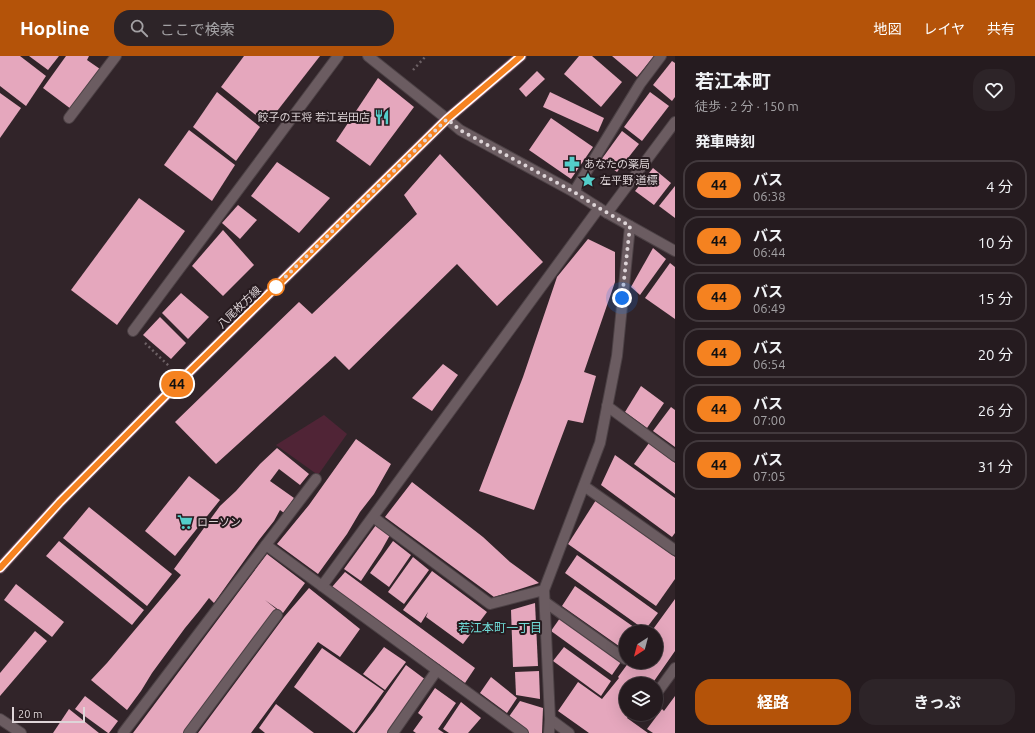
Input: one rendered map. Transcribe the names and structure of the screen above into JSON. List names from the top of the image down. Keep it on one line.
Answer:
{"streets":{"main road":["八尾枚方線"]},"districts":["若江本町一丁目"],"places":{"restaurant":["餃子の王将 若江岩田店"],"pharmacy":["あなたの薬局"],"place":["左平野 道標"],"supermarket":["ローソン"]},"lines":["bus line 44"],"scale_bar":"20 m","north":"bottom left","page":{"header":"Hopline","search":"ここで検索","nav":["地図","レイヤ","共有"],"on_map":"44","heading":[["若江本町","徒歩 · 2 分 · 150 m"],"発車時刻"],"list":[{"mark":"44","name":"バス","note":"06:38","value":"4 分"},{"mark":"44","name":"バス","note":"06:44","value":"10 分"},{"mark":"44","name":"バス","note":"06:49","value":"15 分"},{"mark":"44","name":"バス","note":"06:54","value":"20 分"},{"mark":"44","name":"バス","note":"07:00","value":"26 分"},{"mark":"44","name":"バス","note":"07:05","value":"31 分"}],"buttons":["経路","きっぷ"],"scale":"20 m"}}
